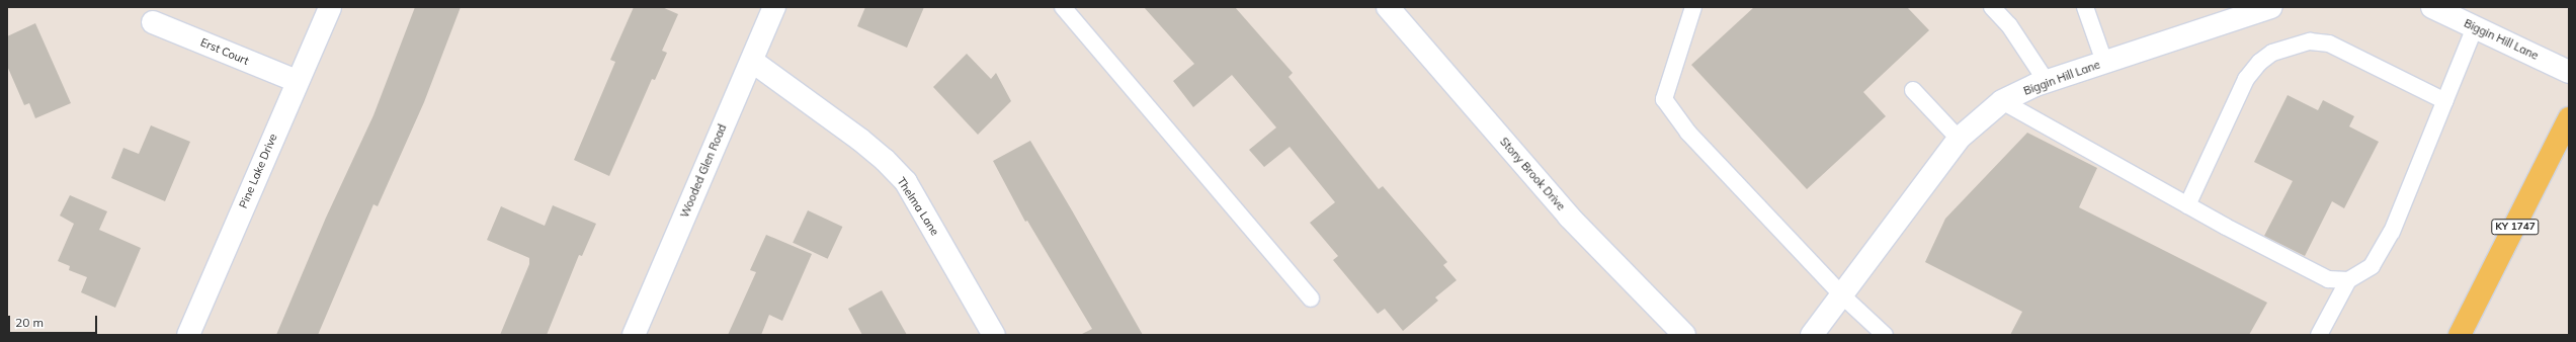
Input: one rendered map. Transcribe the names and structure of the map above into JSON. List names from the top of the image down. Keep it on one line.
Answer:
{"streets":{"main road":["KY 1747"],"street":["Biggin Hill Lane","Erst Court","Pine Lake Drive","Wooded Glen Road","Stony Brook Drive","Thelma Lane"]},"crossings":[["Erst Court","Pine Lake Drive"],["Wooded Glen Road","Thelma Lane"]],"scale_bar":"20 m"}
